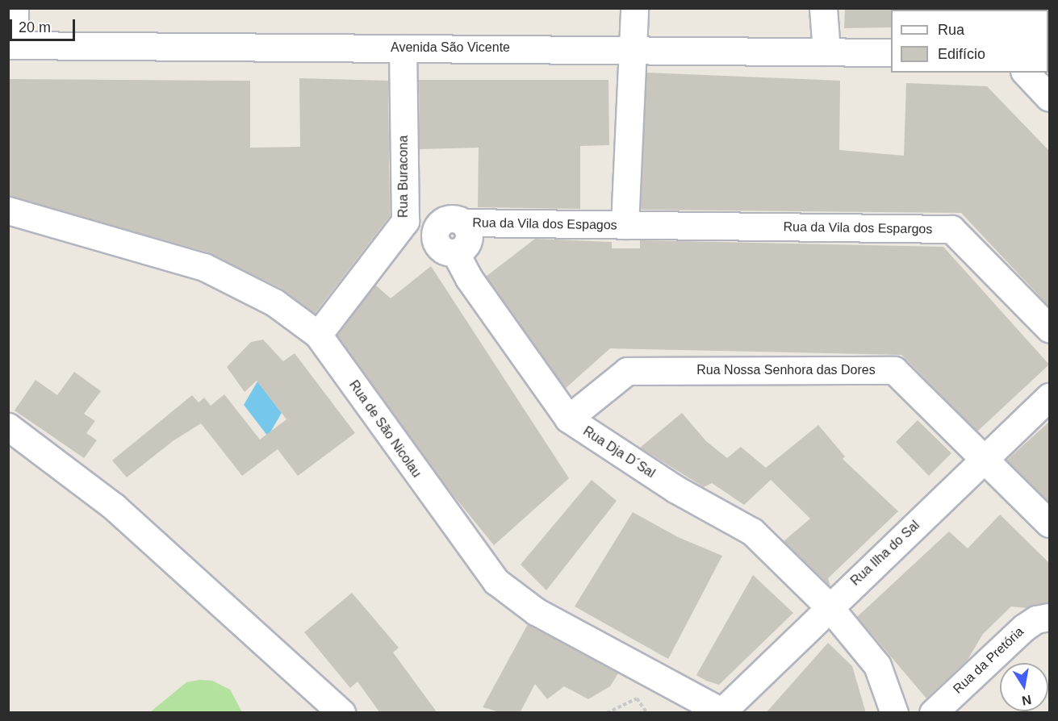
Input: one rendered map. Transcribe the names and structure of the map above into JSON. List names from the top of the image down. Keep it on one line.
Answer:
{"streets":{"street":["Avenida São Vicente","Rua Buracona","Rua da Vila dos Espagos","Rua da Vila dos Espargos","Rua Nossa Senhora das Dores","Rua de São Nicolau","Rua Dja D´Sal","Rua Ilha do Sal","Rua da Pretória"]},"crossings":[["Avenida São Vicente","Rua Buracona"],["Rua Buracona","Rua de São Nicolau"],["Rua da Vila dos Espagos","Rua da Vila dos Espargos"],["Rua da Vila dos Espagos","Rua Dja D´Sal"],["Rua Nossa Senhora das Dores","Rua Dja D´Sal"],["Rua Nossa Senhora das Dores","Rua Ilha do Sal"],["Rua de São Nicolau","Rua Ilha do Sal"],["Rua Dja D´Sal","Rua Ilha do Sal"]],"legend":["Rua","Edifício"],"scale_bar":"20 m","north":"bottom"}
